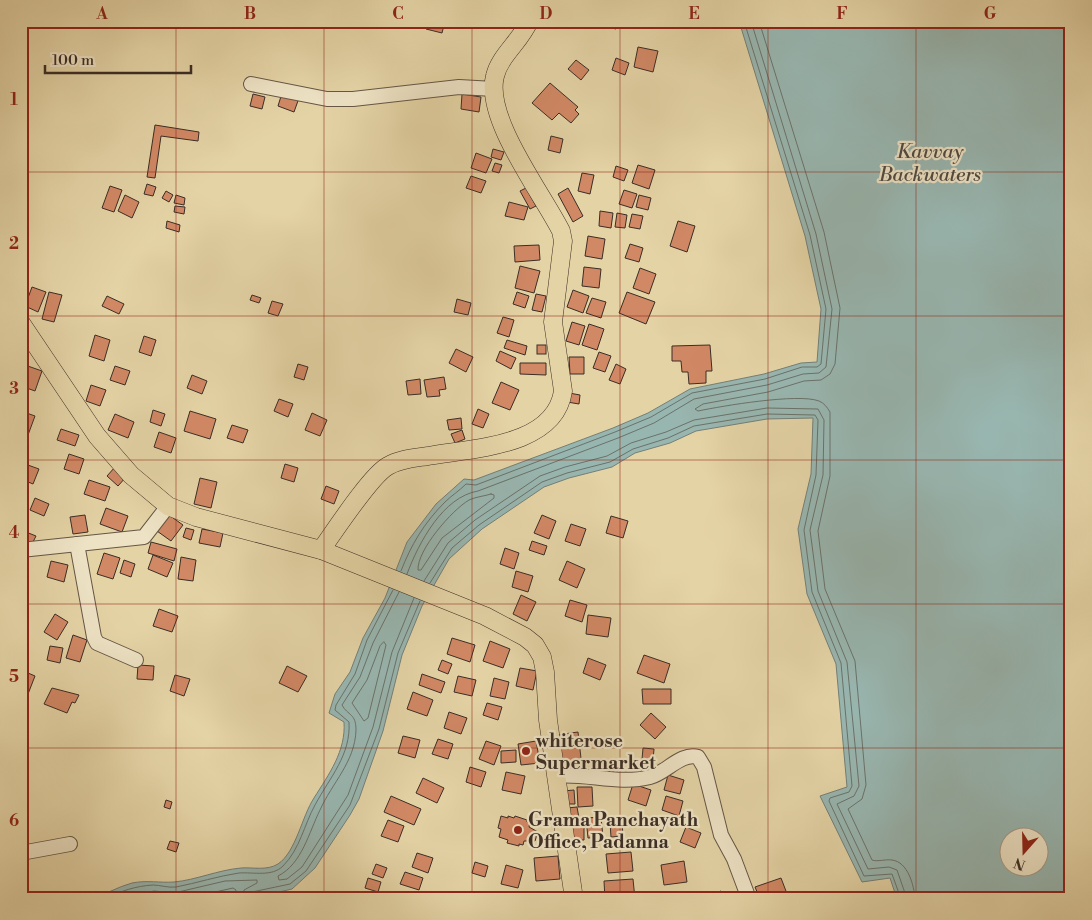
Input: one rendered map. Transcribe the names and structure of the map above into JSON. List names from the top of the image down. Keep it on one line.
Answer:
{"water":["Kavvay Backwaters"],"places":["whiterose Supermarket","Grama Panchayath Office, Padanna"],"scale_bar":"100 m","north":"bottom","grid":{"columns":["A","B","C","D","E","F","G"],"rows":["1","2","3","4","5","6"]}}
